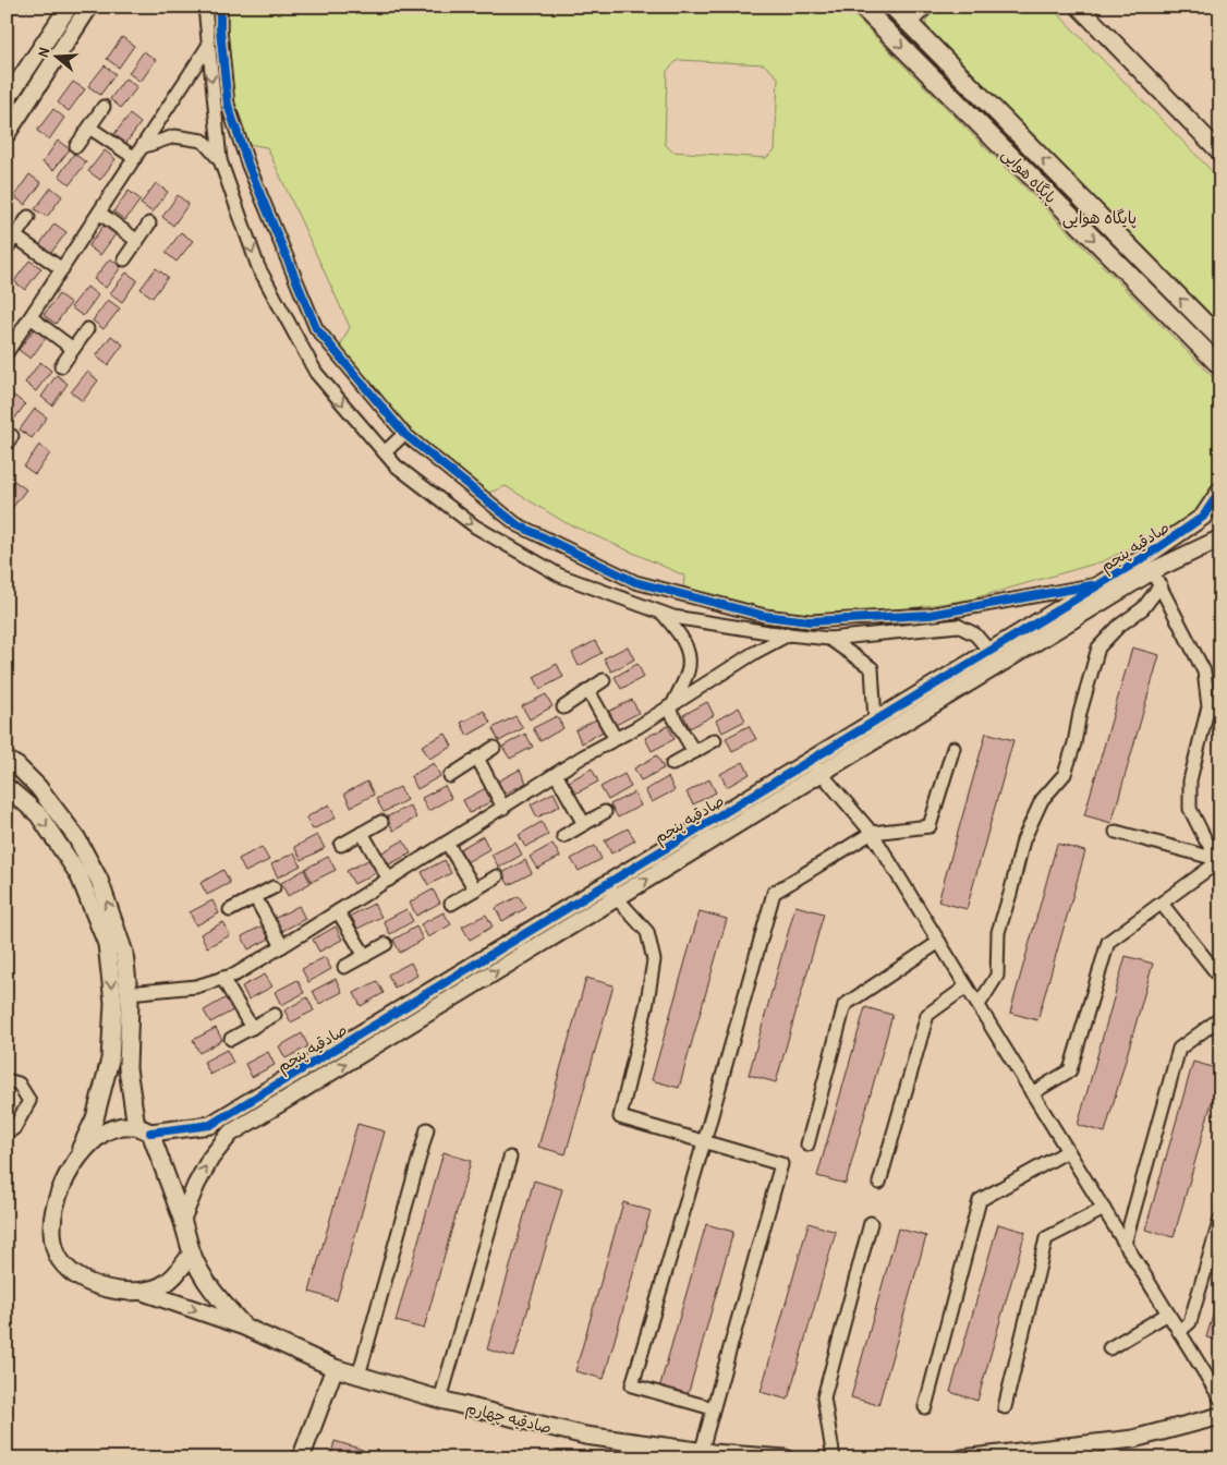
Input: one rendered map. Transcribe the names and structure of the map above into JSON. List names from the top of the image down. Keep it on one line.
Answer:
{"streets":{"main road":["پایگاه هوایی"],"street":["صادقیه پنجم","صادقیه چهارم"]},"crossings":[["صادقیه پنجم","صادقیه چهارم"]],"districts":["پایگاه هوایی"],"north":"left"}
